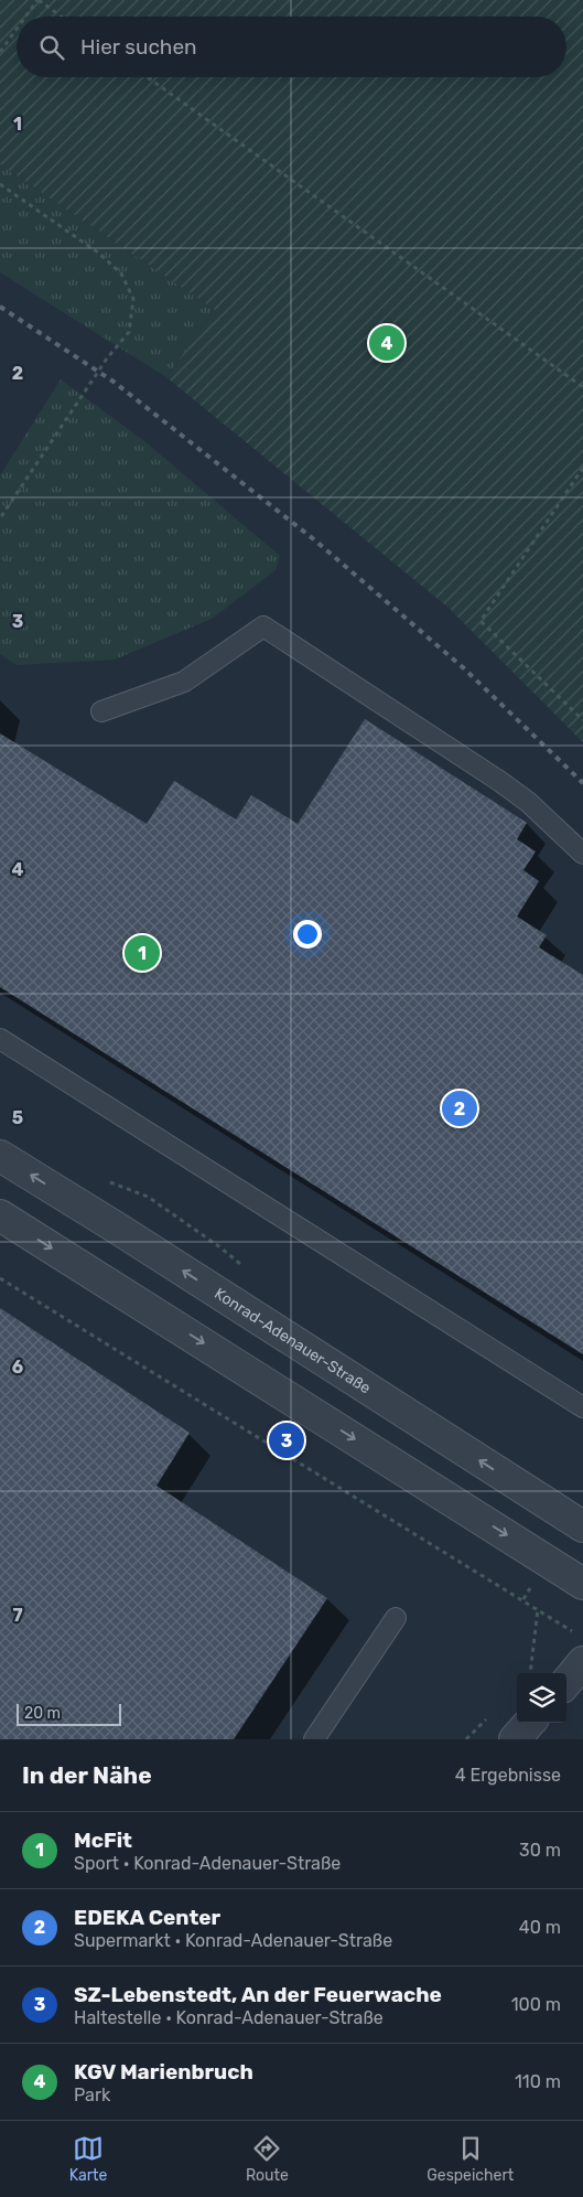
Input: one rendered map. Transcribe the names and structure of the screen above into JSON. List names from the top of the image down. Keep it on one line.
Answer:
{"streets":{"street":["Konrad-Adenauer-Straße"]},"scale_bar":"20 m","page":{"search":"Hier suchen","pins":["4","1","2","3"],"scale":"20 m","heading":["In der Nähe","4 Ergebnisse"],"list":[{"mark":"1","name":"McFit","note":"Sport · Konrad-Adenauer-Straße","value":"30 m"},{"mark":"2","name":"EDEKA Center","note":"Supermarkt · Konrad-Adenauer-Straße","value":"40 m"},{"mark":"3","name":"SZ-Lebenstedt, An der Feuerwache","note":"Haltestelle · Konrad-Adenauer-Straße","value":"100 m"},{"mark":"4","name":"KGV Marienbruch","note":"Park","value":"110 m"}],"nav":["Karte","Route","Gespeichert"]},"grid":{"rows":["1","2","3","4","5","6","7"]}}
